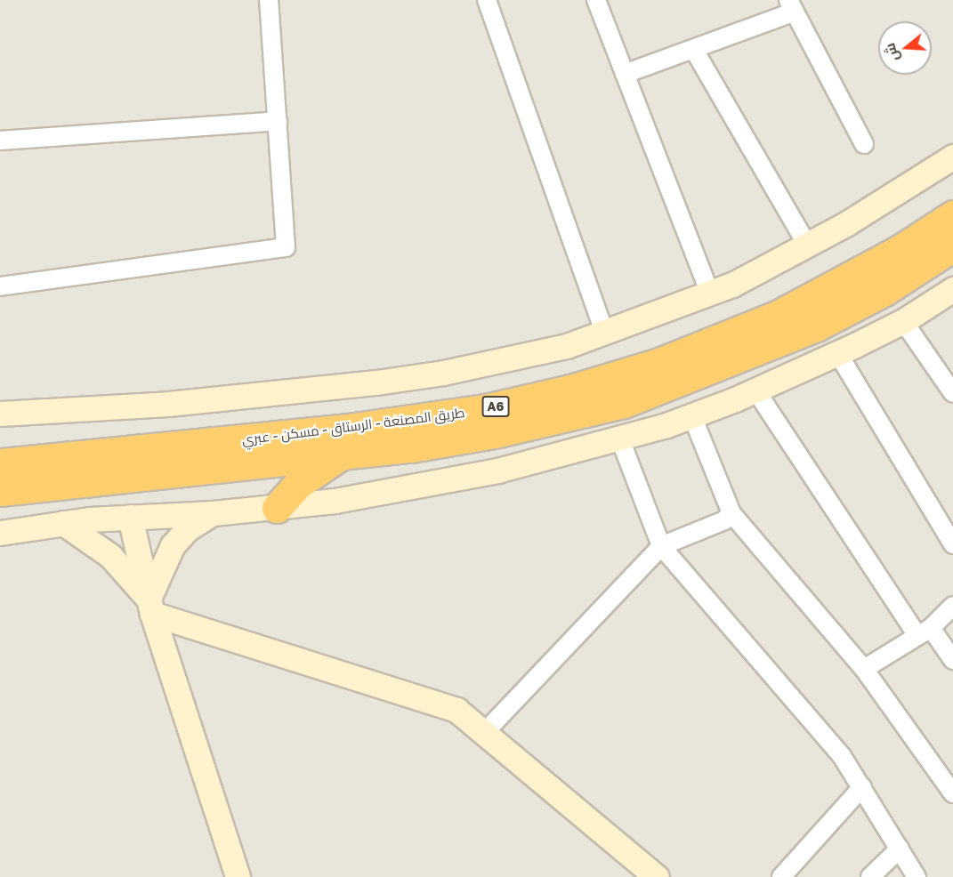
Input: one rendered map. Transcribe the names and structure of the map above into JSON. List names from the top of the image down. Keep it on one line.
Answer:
{"streets":{"highway":["A6","طريق المصنعة - الرستاق - مسكن - عبري"]},"north":"left"}
